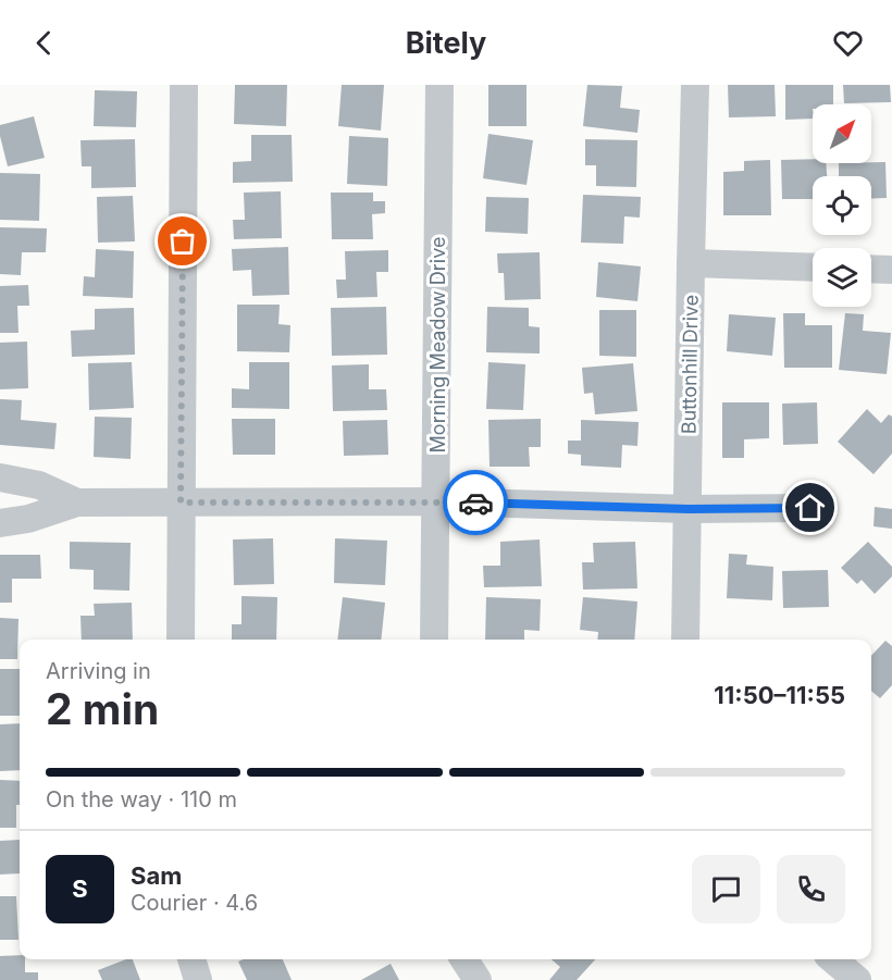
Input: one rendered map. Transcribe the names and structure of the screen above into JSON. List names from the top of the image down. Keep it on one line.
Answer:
{"streets":{"street":["Morning Meadow Drive","Buttonhill Drive"]},"north":"top right","page":{"header":"Bitely","heading":["2 min","Arriving in","11:50–11:55"],"panel":["Sam","Courier · 4.6"],"bar":"On the way · 110 m","round":"S"}}
